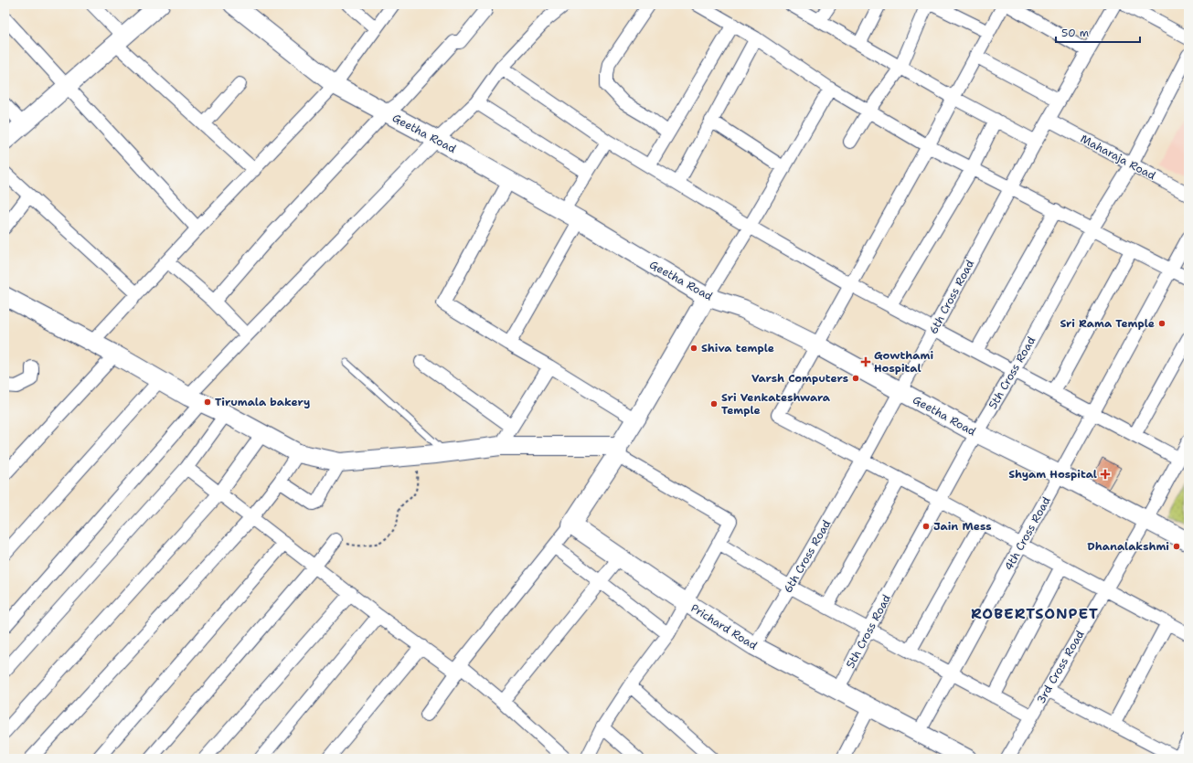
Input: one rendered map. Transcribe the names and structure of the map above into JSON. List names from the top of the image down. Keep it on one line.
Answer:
{"streets":{"street":["Geetha Road","Maharaja Road","6th Cross Road","5th Cross Road","4th Cross Road","Prichard Road","3rd Cross Road"]},"crossings":[["Geetha Road","6th Cross Road"],["Geetha Road","5th Cross Road"],["Geetha Road","4th Cross Road"],["Geetha Road","3rd Cross Road"],["Maharaja Road","6th Cross Road"],["Maharaja Road","5th Cross Road"],["6th Cross Road","Prichard Road"],["5th Cross Road","Prichard Road"],["4th Cross Road","Prichard Road"]],"districts":["ROBERTSONPET"],"places":{"other":["Sri Rama Temple","Shiva temple","Varsh Computers","Tirumala bakery","Sri Venkateshwara Temple","Jain Mess","Dhanalakshmi"],"health":["Gowthami Hospital","Shyam Hospital"]},"scale_bar":"50 m"}
